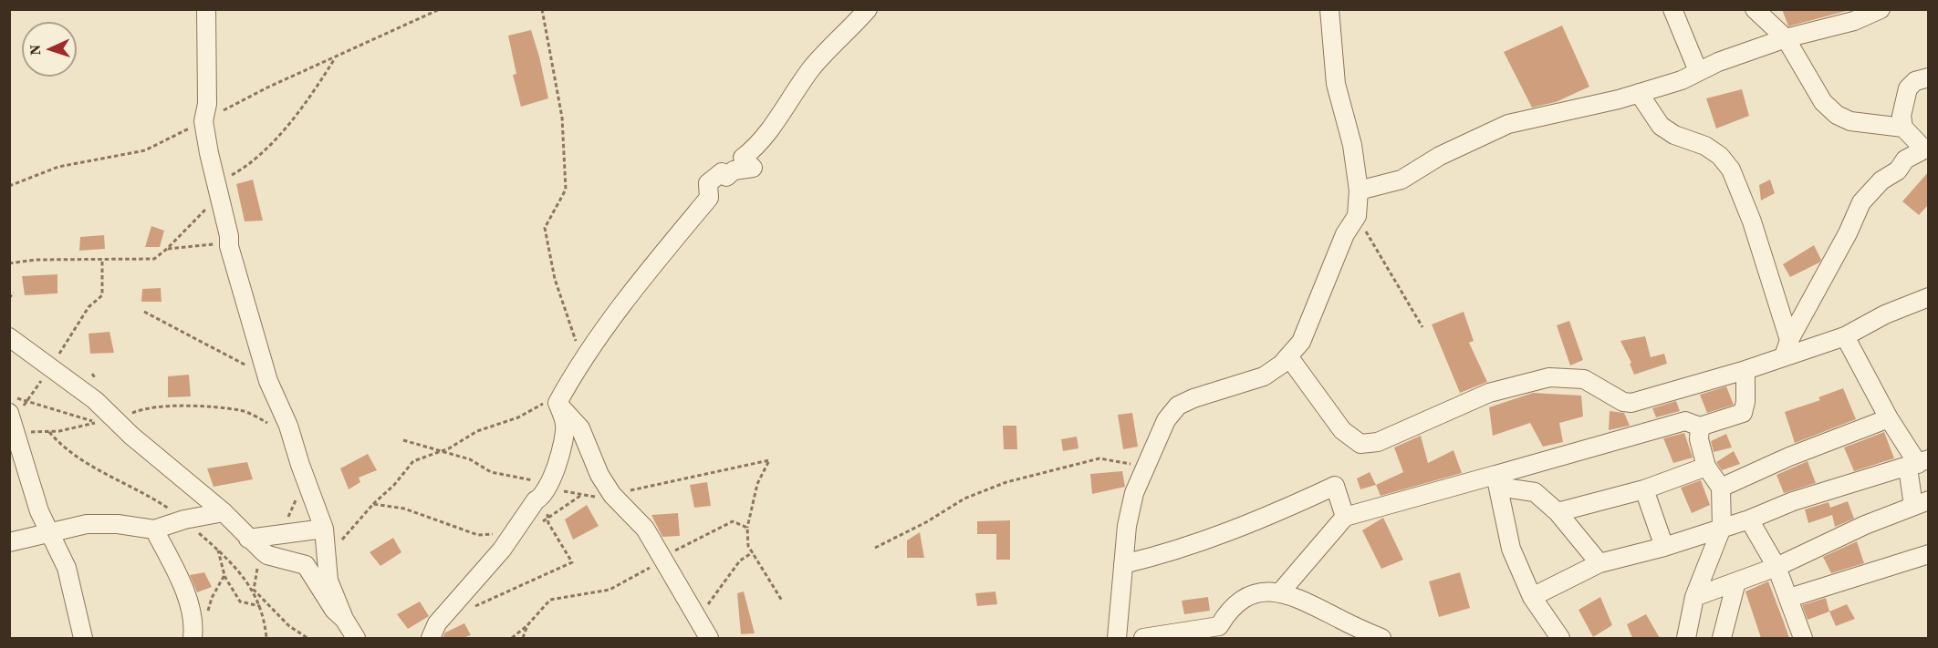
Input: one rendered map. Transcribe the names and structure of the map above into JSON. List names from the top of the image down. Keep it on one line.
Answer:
{"north":"left"}
